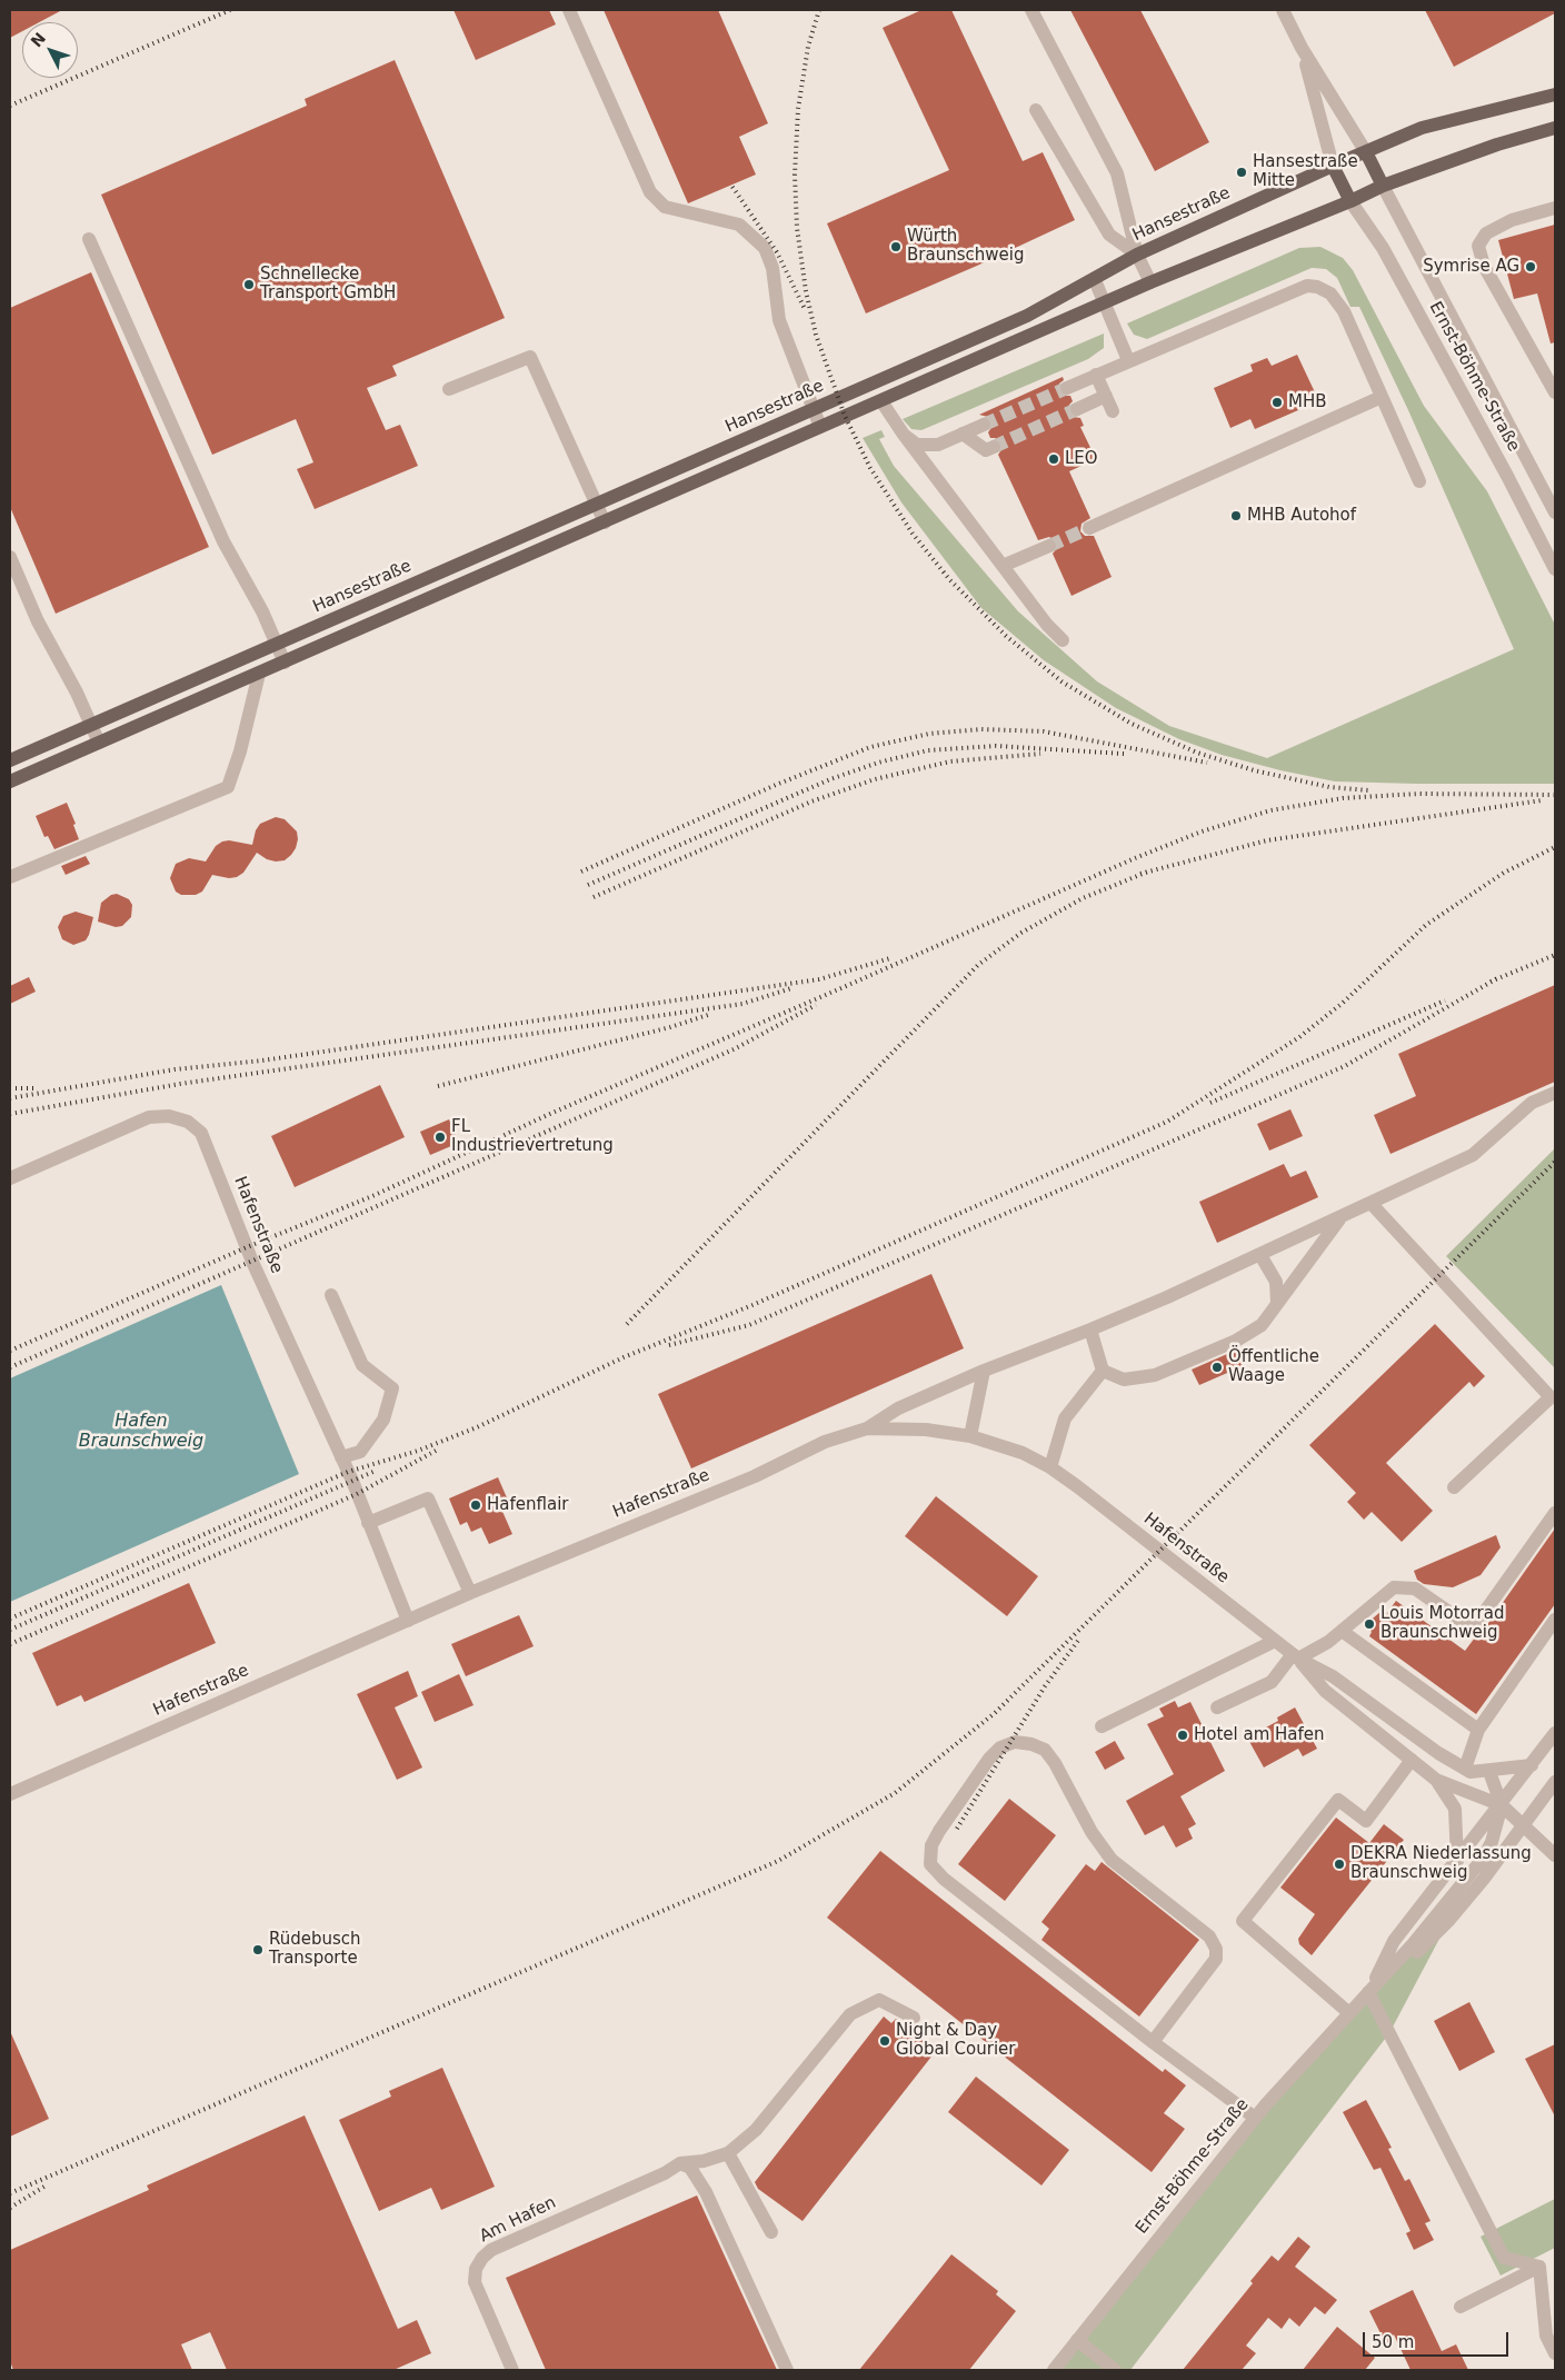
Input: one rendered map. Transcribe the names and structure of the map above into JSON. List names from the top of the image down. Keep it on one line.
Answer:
{"streets":{"main road":["Hansestraße","Ernst-Böhme-Straße"],"street":["Hafenstraße","Am Hafen"]},"crossings":[["Hansestraße","Ernst-Böhme-Straße"],["Ernst-Böhme-Straße","Hafenstraße"]],"water":["Hafen Braunschweig"],"places":["Hansestraße Mitte","Würth Braunschweig","Symrise AG","Schnellecke Transport GmbH","MHB","LEO","MHB Autohof","FL Industrievertretung","Öffentliche Waage","Hafenflair","Louis Motorrad Braunschweig","Hotel am Hafen","DEKRA Niederlassung Braunschweig","Rüdebusch Transporte","Night & Day Global Courier"],"scale_bar":"50 m","north":"top left"}
